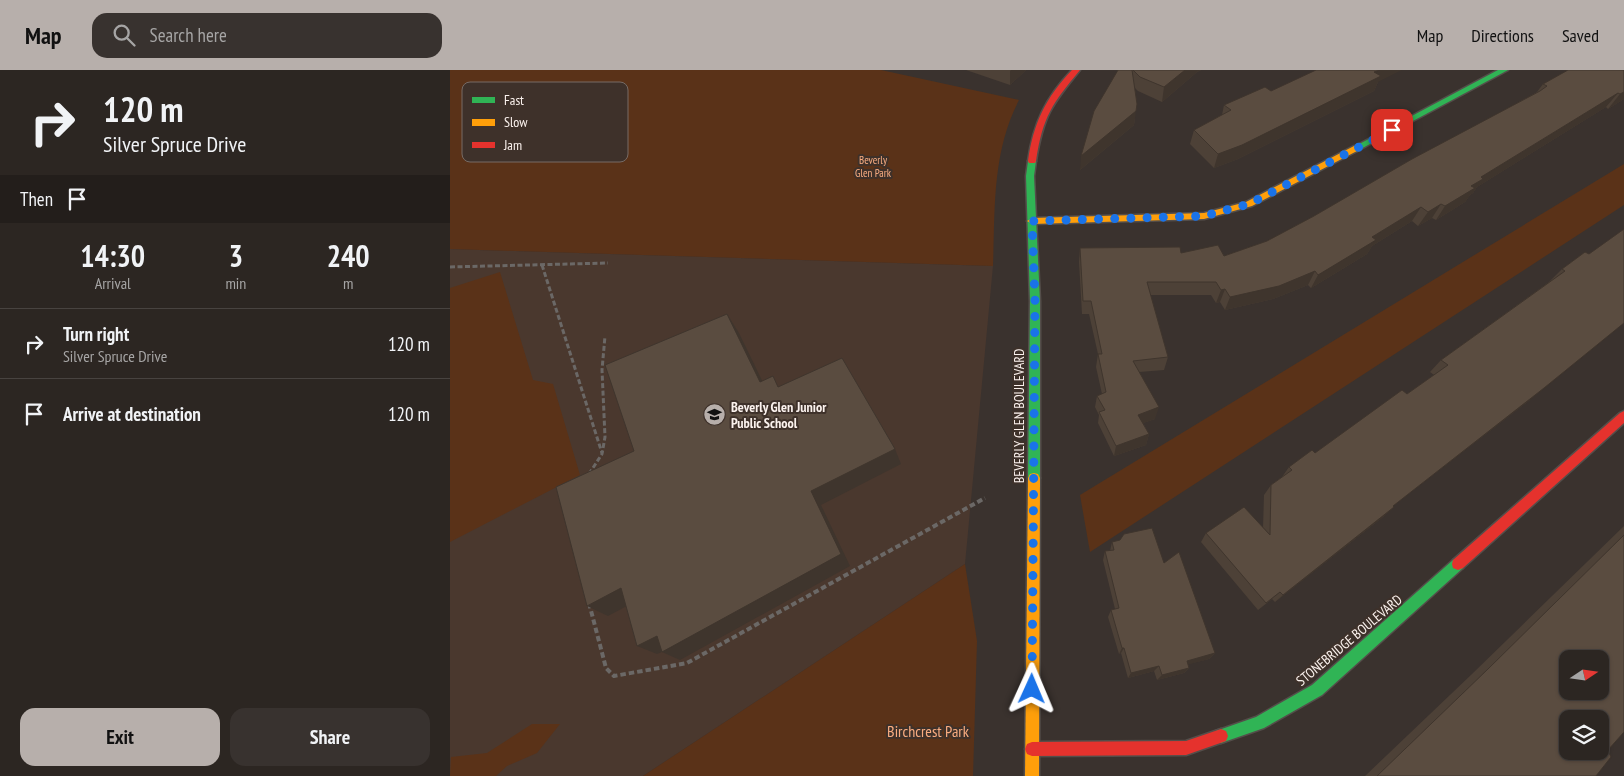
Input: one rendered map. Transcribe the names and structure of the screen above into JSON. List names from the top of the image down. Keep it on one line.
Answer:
{"streets":{"street":["BEVERLY GLEN BOULEVARD","STONEBRIDGE BOULEVARD"]},"crossings":[["BEVERLY GLEN BOULEVARD","STONEBRIDGE BOULEVARD"]],"parks":["Beverly Glen Park","Birchcrest Park"],"places":{"school or university":["Beverly Glen Junior Public School"]},"legend":["Fast","Slow","Jam"],"north":"right","page":{"header":"Map","search":"Search here","nav":["Map","Directions","Saved"],"turn":["120 m","Silver Spruce Drive"],"then":"Then","eta":["14:30","Arrival","3","min","240","m"],"list":[{"name":"Turn right","note":"Silver Spruce Drive","value":"120 m"},{"name":"Arrive at destination","value":"120 m"}],"buttons":["Exit","Share"]}}
